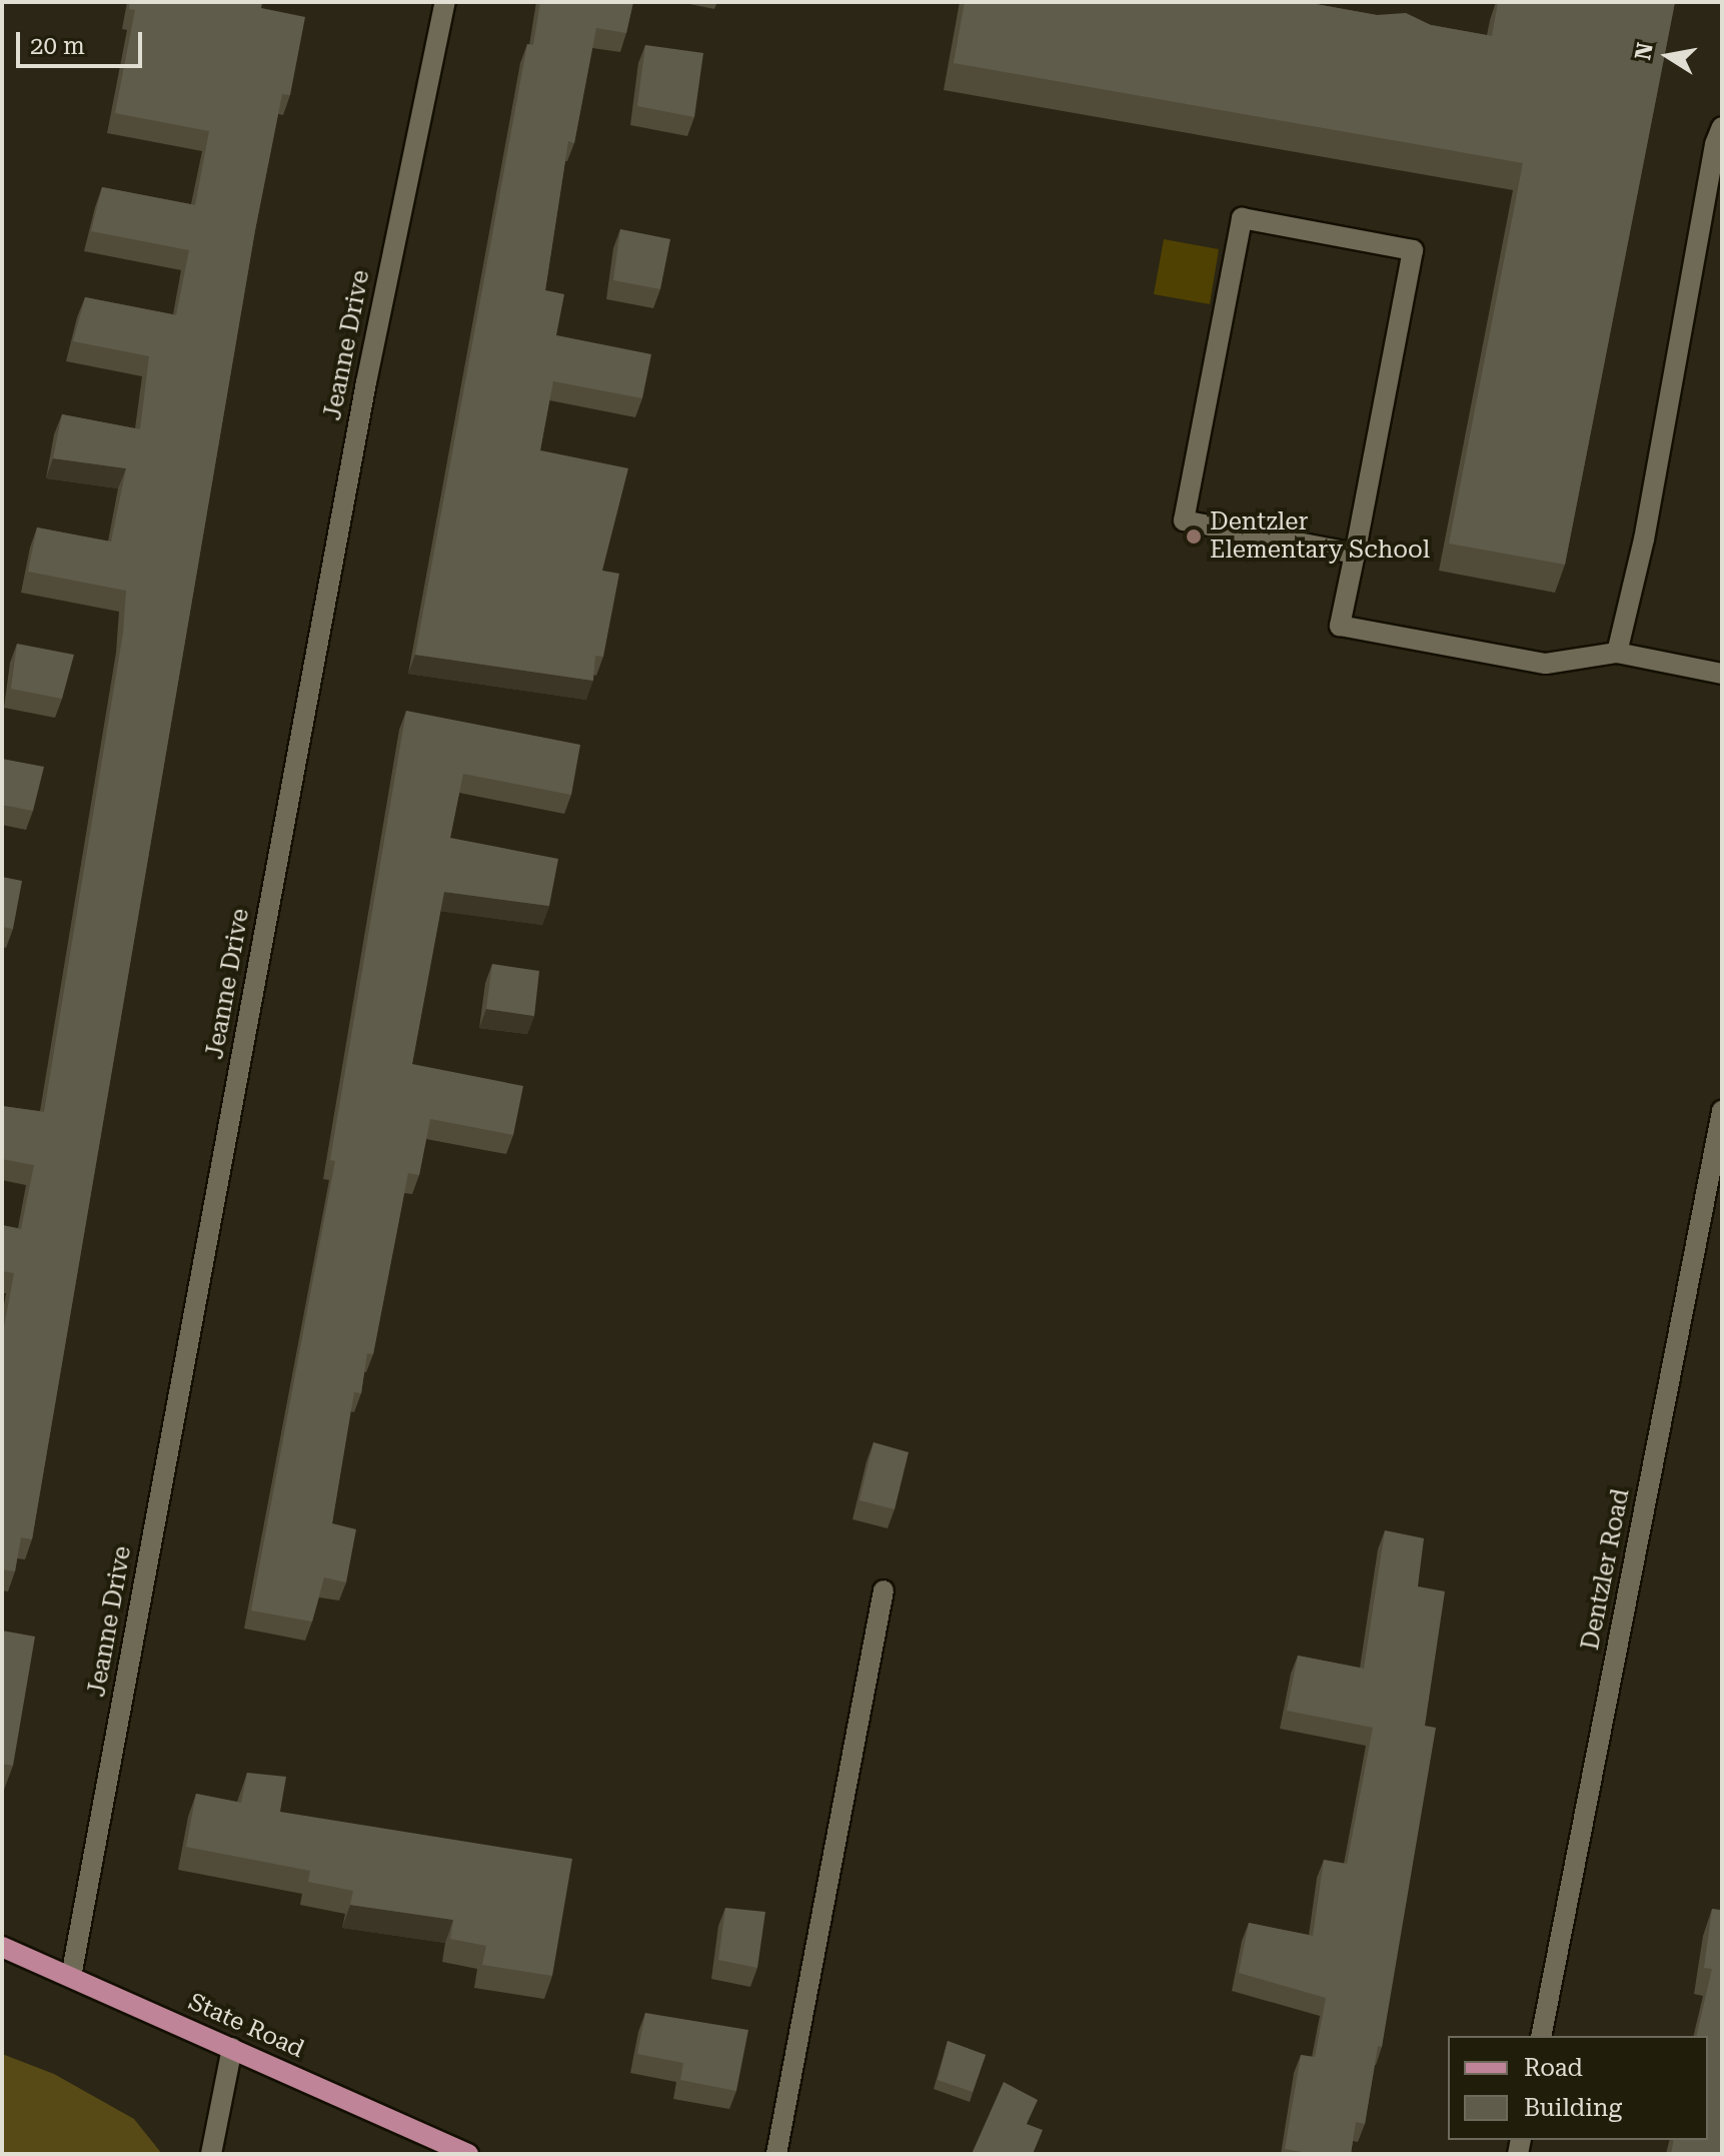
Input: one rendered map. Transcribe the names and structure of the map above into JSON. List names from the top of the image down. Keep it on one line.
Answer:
{"streets":{"main road":["State Road"],"street":["Jeanne Drive","Dentzler Road"]},"crossings":[["Jeanne Drive","State Road"]],"places":["Dentzler Elementary School"],"legend":["Road","Building"],"scale_bar":"20 m","north":"left"}
